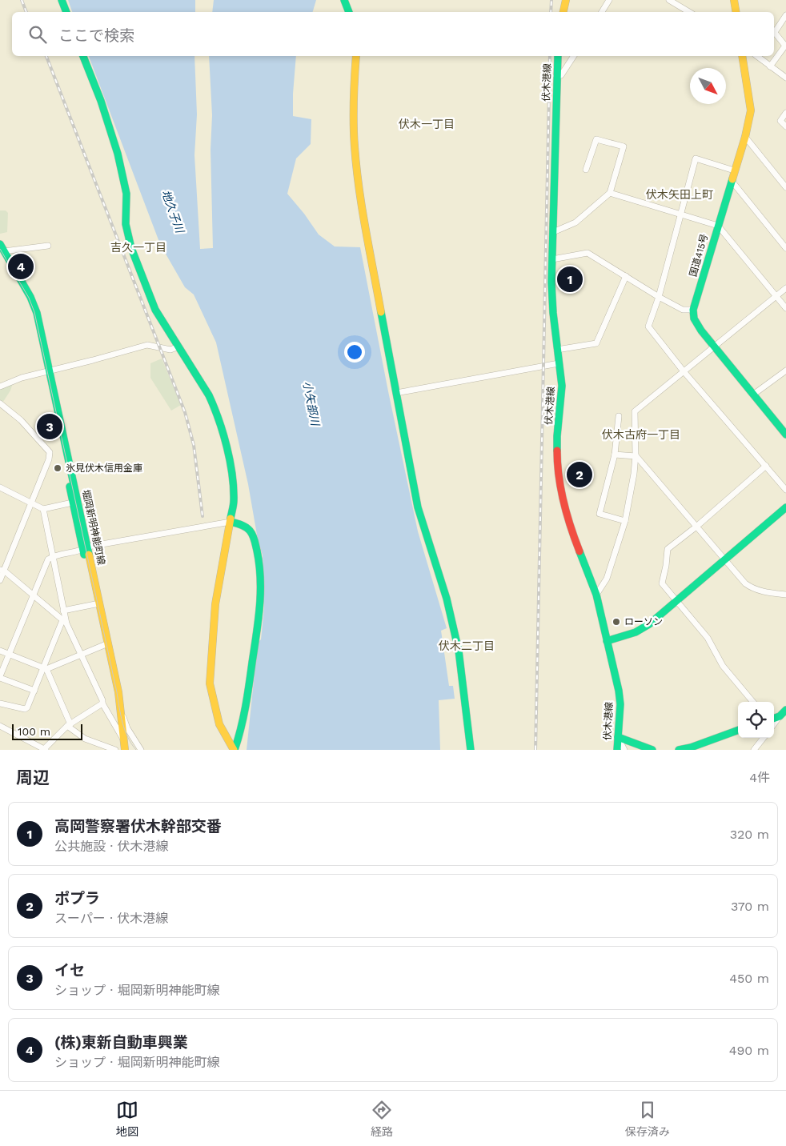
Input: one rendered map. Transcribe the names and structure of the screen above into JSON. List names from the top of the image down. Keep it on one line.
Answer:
{"streets":{"main road":["伏木港線","国道415号","堀岡新明神能町線"]},"districts":["伏木一丁目","伏木矢田上町","吉久一丁目","伏木古府一丁目","伏木二丁目"],"water":["地久子川","小矢部川"],"places":["氷見伏木信用金庫","ローソン"],"scale_bar":"100 m","north":"bottom right","page":{"search":"ここで検索","pins":["4","1","3","2"],"scale":"100 m","heading":["周辺","4件"],"list":[{"mark":"1","name":"高岡警察署伏木幹部交番","note":"公共施設 · 伏木港線","value":"320 m"},{"mark":"2","name":"ポプラ","note":"スーパー · 伏木港線","value":"370 m"},{"mark":"3","name":"イセ","note":"ショップ · 堀岡新明神能町線","value":"450 m"},{"mark":"4","name":"(株)東新自動車興業","note":"ショップ · 堀岡新明神能町線","value":"490 m"}],"nav":["地図","経路","保存済み"]}}
